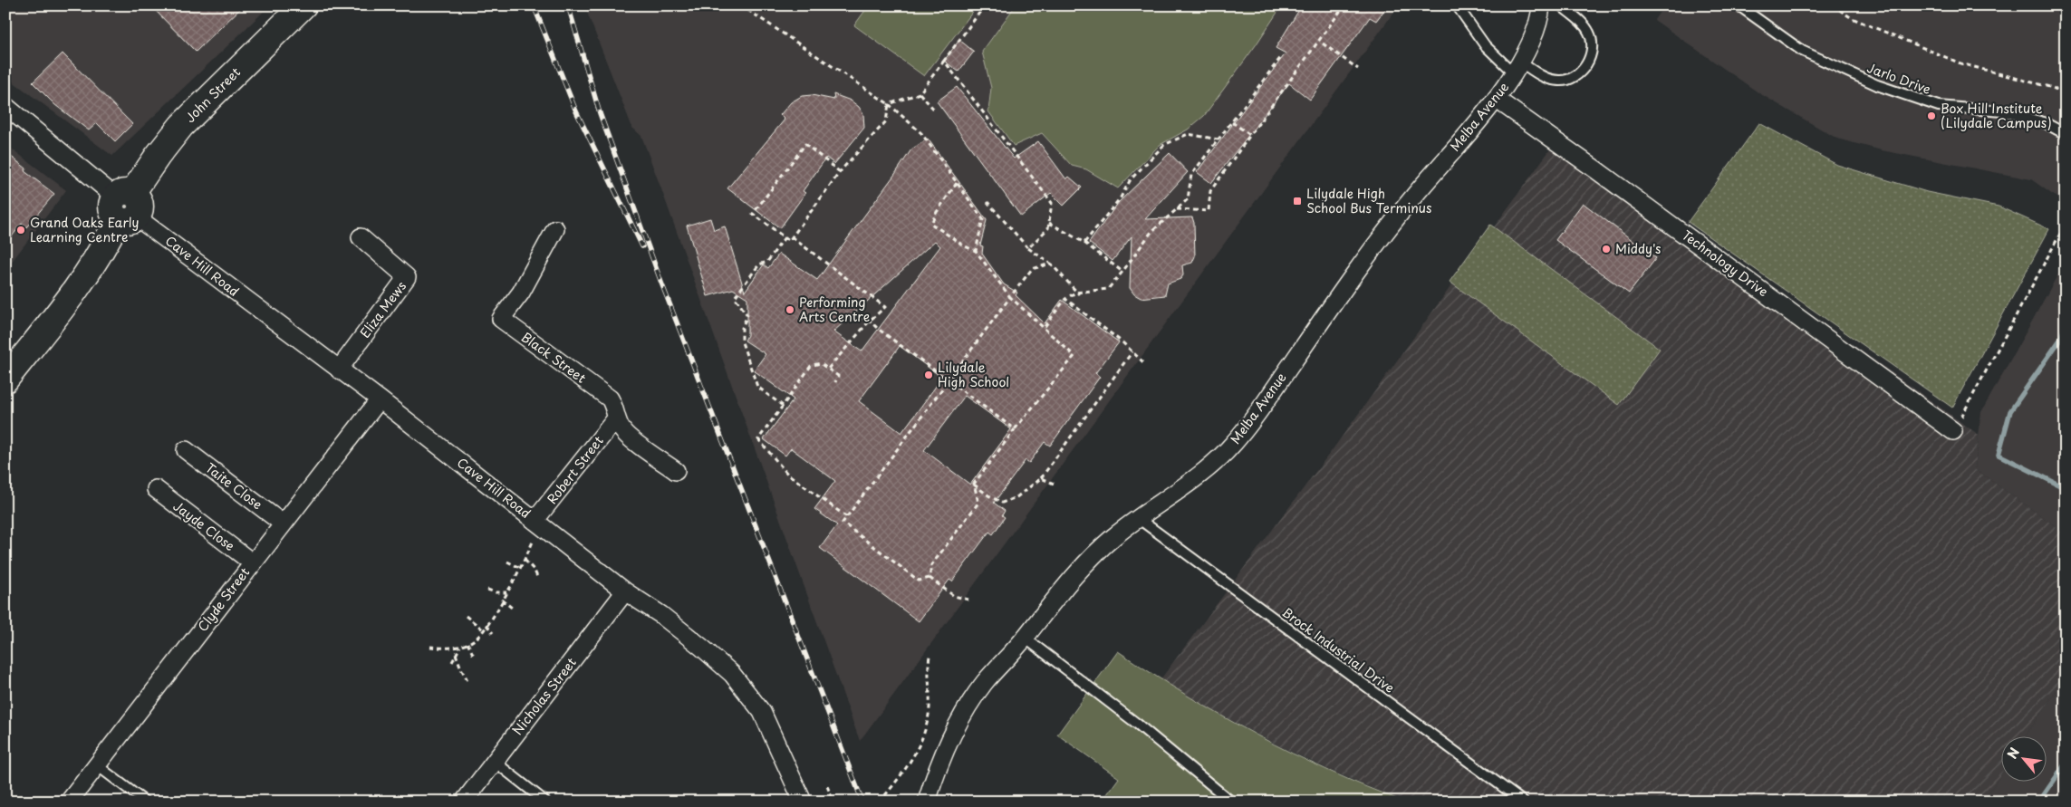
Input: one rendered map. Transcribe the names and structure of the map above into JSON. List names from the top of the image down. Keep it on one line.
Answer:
{"streets":{"main road":["John Street"],"street":["Melba Avenue","Technology Drive","Cave Hill Road","Eliza Mews","Black Street","Robert Street","Taite Close","Jayde Close","Clyde Street","Nicholas Street"],"lane":["Jarlo Drive","Brock Industrial Drive"]},"crossings":[["John Street","Cave Hill Road"],["Melba Avenue","Technology Drive"],["Melba Avenue","Brock Industrial Drive"],["Cave Hill Road","Eliza Mews"],["Cave Hill Road","Robert Street"],["Cave Hill Road","Clyde Street"],["Cave Hill Road","Nicholas Street"],["Black Street","Robert Street"],["Taite Close","Clyde Street"],["Jayde Close","Clyde Street"]],"places":{"other":["Box Hill Institute (Lilydale Campus)","Grand Oaks Early Learning Centre","Middy's","Performing Arts Centre","Lilydale High School"],"transit":["Lilydale High School Bus Terminus"]},"north":"top left"}
